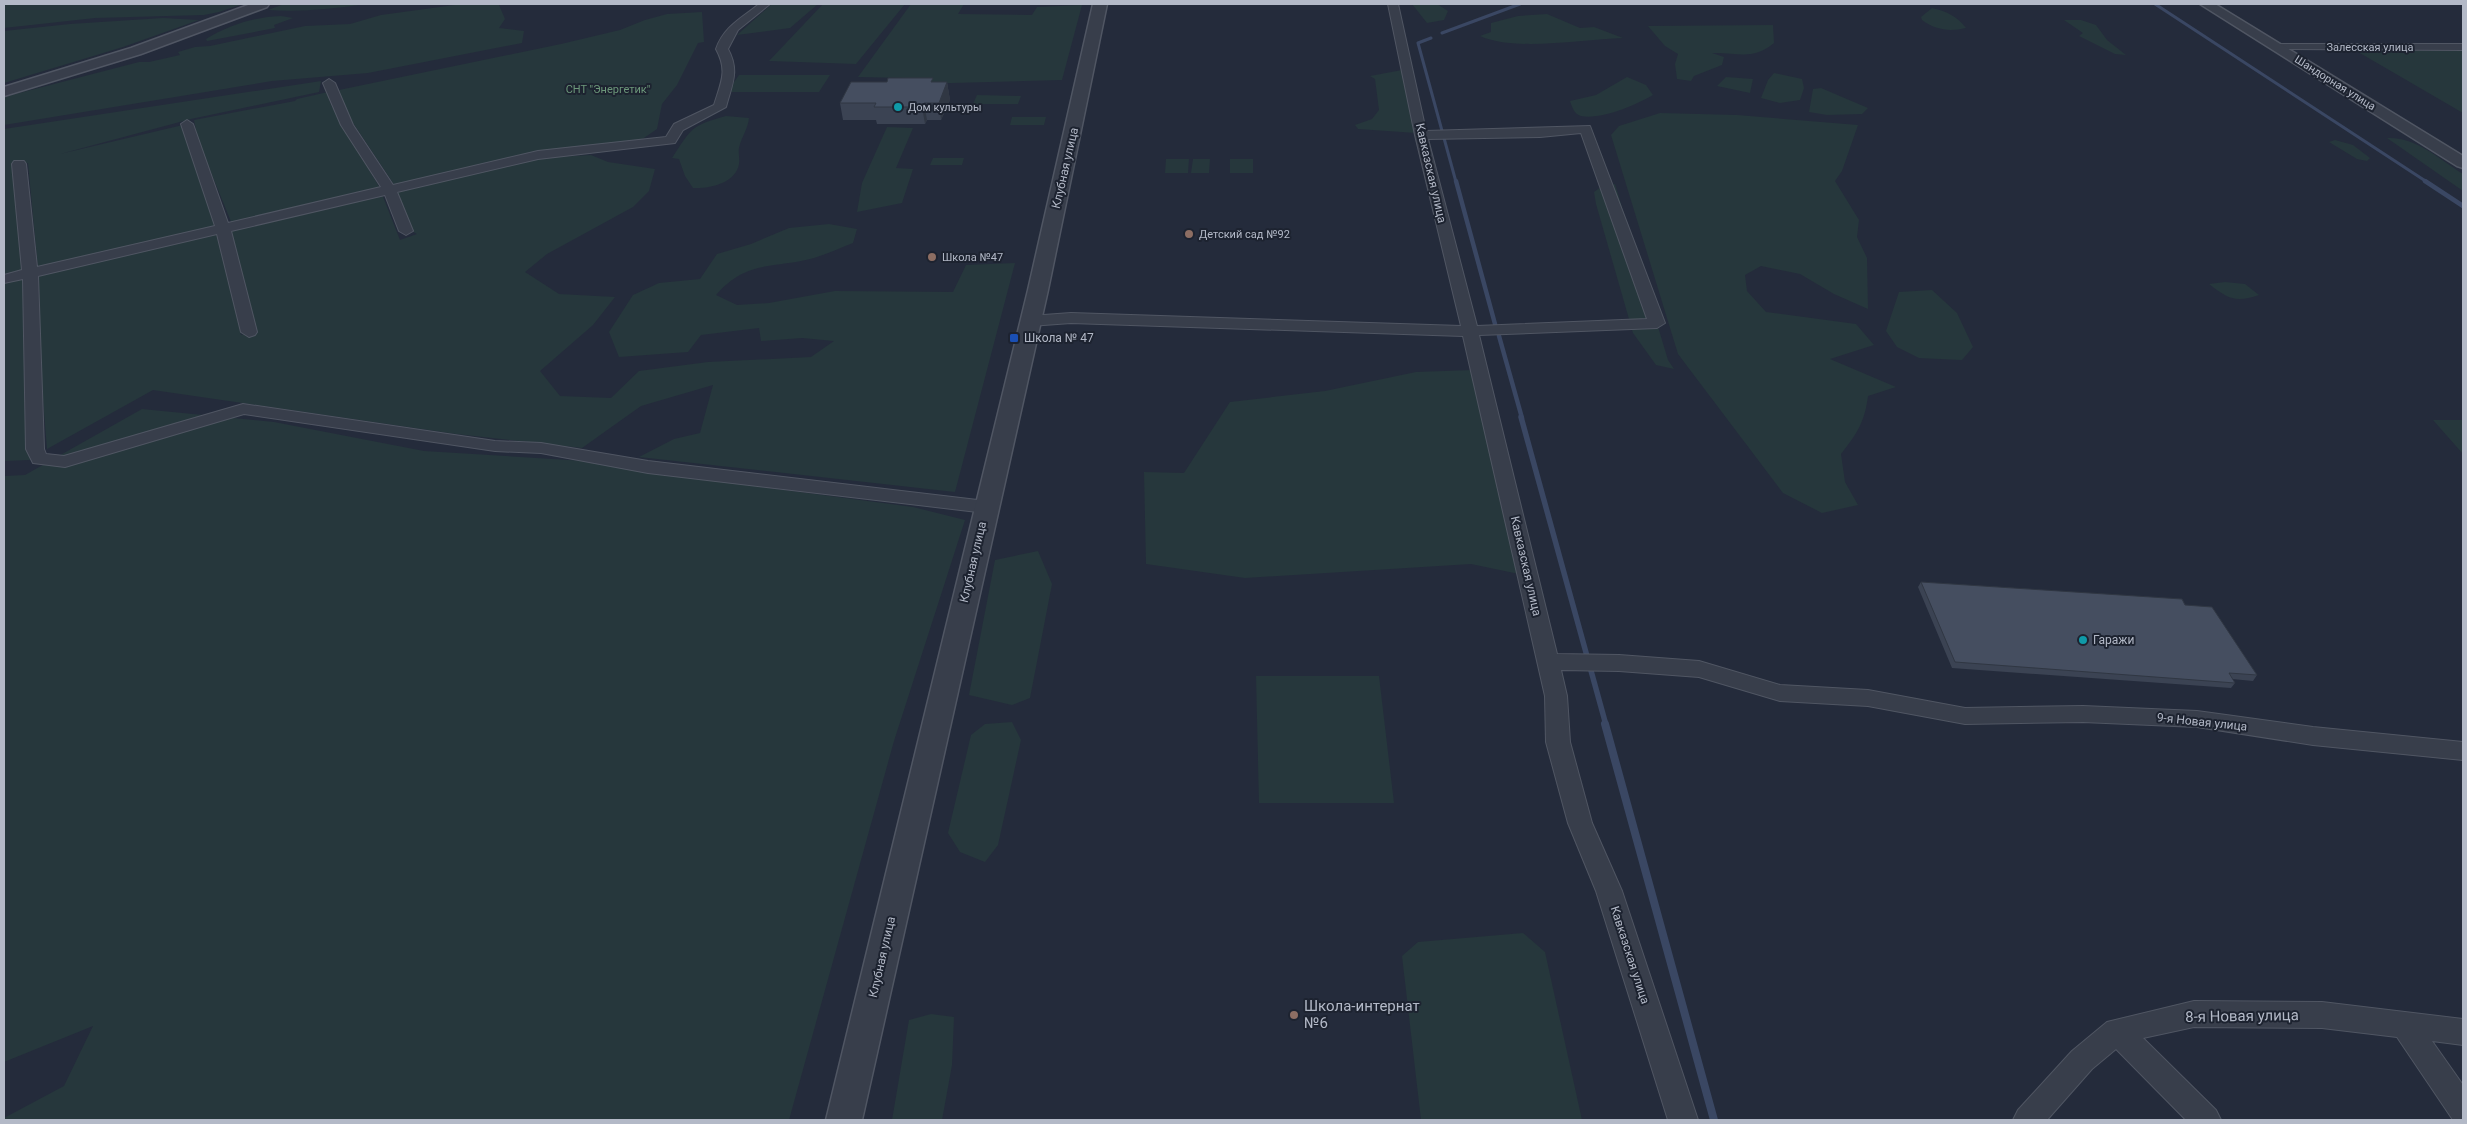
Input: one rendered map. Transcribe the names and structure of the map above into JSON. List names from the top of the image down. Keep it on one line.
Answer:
{"streets":{"street":["Залесская улица","Шандорная улица","Клубная улица","Кавказская улица","9-я Новая улица","8-я Новая улица"]},"crossings":[["Залесская улица","Шандорная улица"],["Кавказская улица","9-я Новая улица"]],"parks":["СНТ \"Энергетик\""],"places":{"other":["Дом культуры","Детский сад №92","Школа №47","Гаражи","Школа-интернат №6"],"transit":["Школа № 47"]}}
